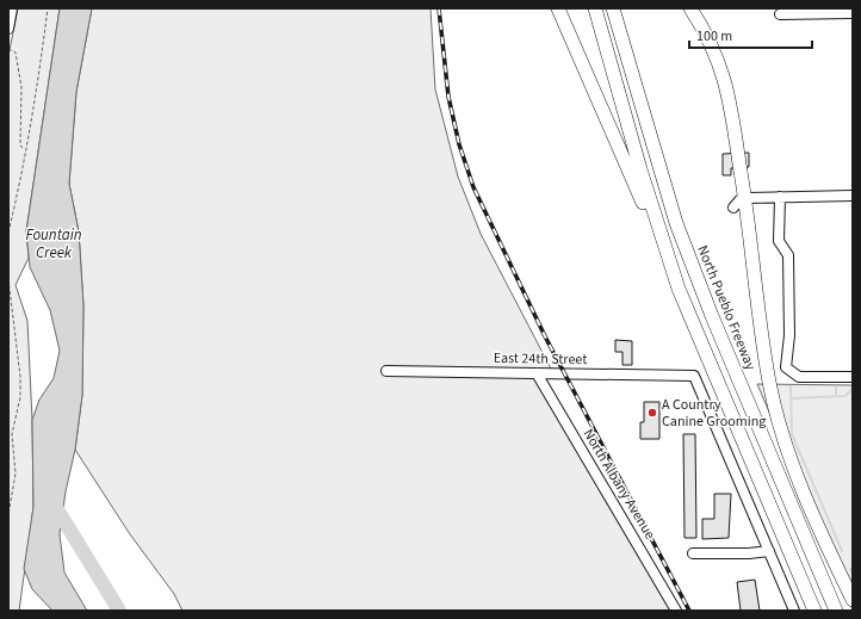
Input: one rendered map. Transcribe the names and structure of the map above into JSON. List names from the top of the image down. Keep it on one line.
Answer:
{"streets":{"highway":["North Pueblo Freeway"],"street":["East 24th Street","North Albany Avenue"]},"crossings":[["East 24th Street","North Albany Avenue"]],"water":["Fountain Creek"],"places":["A Country Canine Grooming"],"scale_bar":"100 m"}
